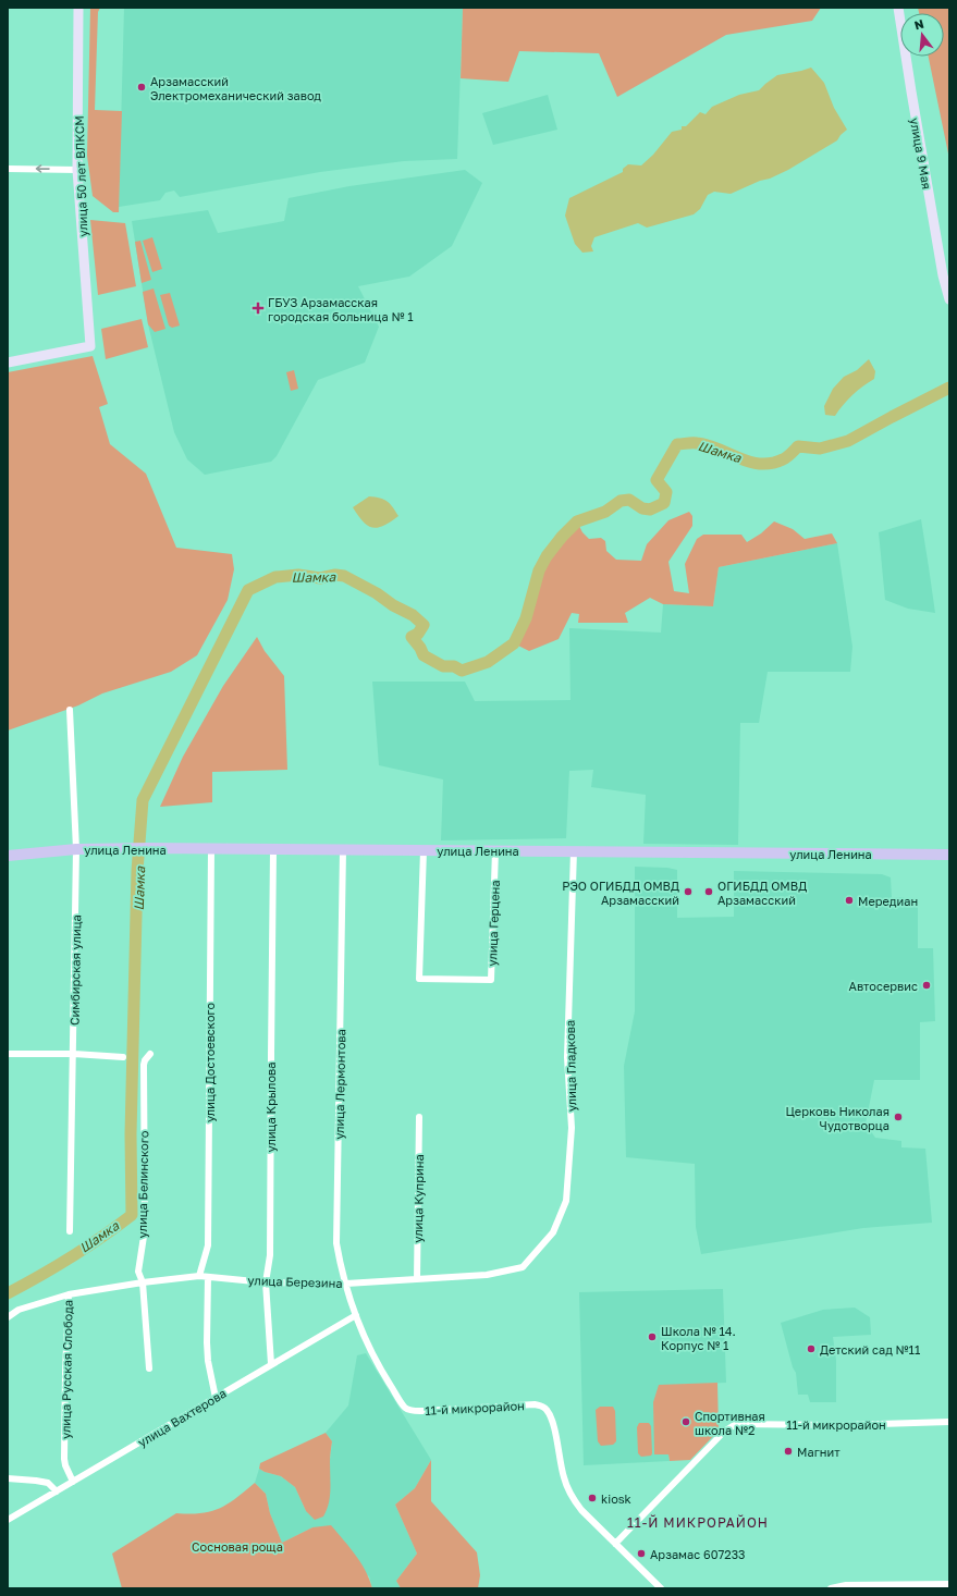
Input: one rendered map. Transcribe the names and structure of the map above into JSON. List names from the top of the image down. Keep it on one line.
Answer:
{"streets":{"main road":["улица Ленина"],"street":["улица 9 Мая","улица 50 лет ВЛКСМ","улица Герцена","Симбирская улица","улица Достоевского","улица Гладкова","улица Лермонтова","улица Крылова","улица Белинского","улица Куприна","улица Березина","улица Русская Слобода","11-й микрорайон","улица Вахтерова"]},"crossings":[["улица Ленина","улица Герцена"],["улица Ленина","Симбирская улица"],["улица Ленина","улица Достоевского"],["улица Ленина","улица Гладкова"],["улица Ленина","улица Лермонтова"],["улица Ленина","улица Крылова"],["улица Достоевского","улица Березина"],["улица Гладкова","улица Березина"],["улица Лермонтова","улица Березина"],["улица Лермонтова","11-й микрорайон"],["улица Лермонтова","улица Вахтерова"],["улица Крылова","улица Березина"],["улица Крылова","улица Вахтерова"],["улица Белинского","улица Березина"],["улица Куприна","улица Березина"],["улица Березина","улица Русская Слобода"],["улица Русская Слобода","улица Вахтерова"],["11-й микрорайон","улица Вахтерова"]],"districts":["11-Й МИКРОРАЙОН"],"water":["Шамка"],"parks":["Сосновая роща"],"places":{"other":["Арзамасский Электромеханический завод","РЭО ОГИБДД ОМВД Арзамасский","ОГИБДД ОМВД Арзамасский","Мередиан","Автосервис","Церковь Николая Чудотворца","Школа № 14. Корпус № 1","Детский сад №11","Спортивная школа №2","Магнит","kiosk","Арзамас 607233"],"health":["ГБУЗ Арзамасская городская больница № 1"]},"north":"top"}
